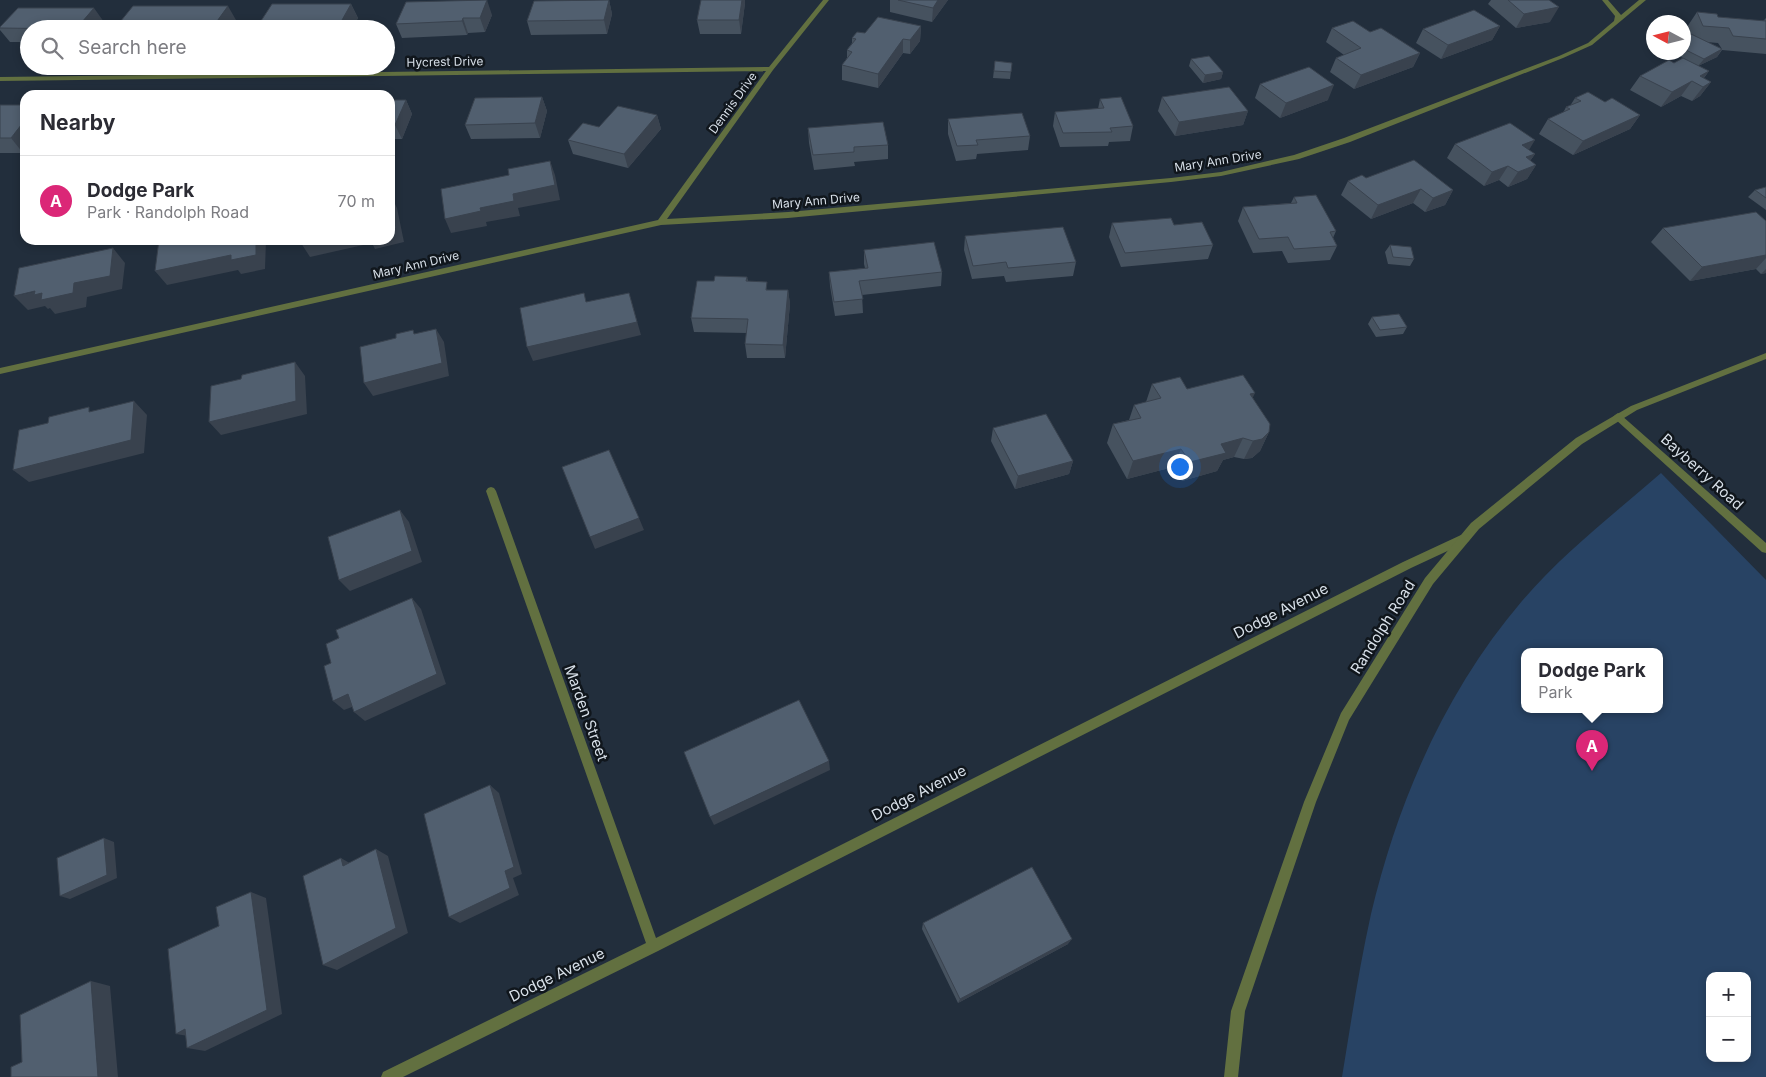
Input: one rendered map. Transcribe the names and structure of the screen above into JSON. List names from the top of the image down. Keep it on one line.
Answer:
{"streets":{"street":["Hycrest Drive","Dennis Drive","Mary Ann Drive","Bayberry Road","Dodge Avenue","Randolph Road","Marden Street"]},"crossings":[["Hycrest Drive","Dennis Drive"],["Dennis Drive","Mary Ann Drive"],["Bayberry Road","Randolph Road"],["Dodge Avenue","Randolph Road"],["Dodge Avenue","Marden Street"]],"north":"left","page":{"search":"Search here","heading":"Nearby","list":[{"mark":"A","name":"Dodge Park","note":"Park · Randolph Road","value":"70 m"}],"popup":["Dodge Park","Park"],"pins":"A","map_buttons":["+","−"]}}
